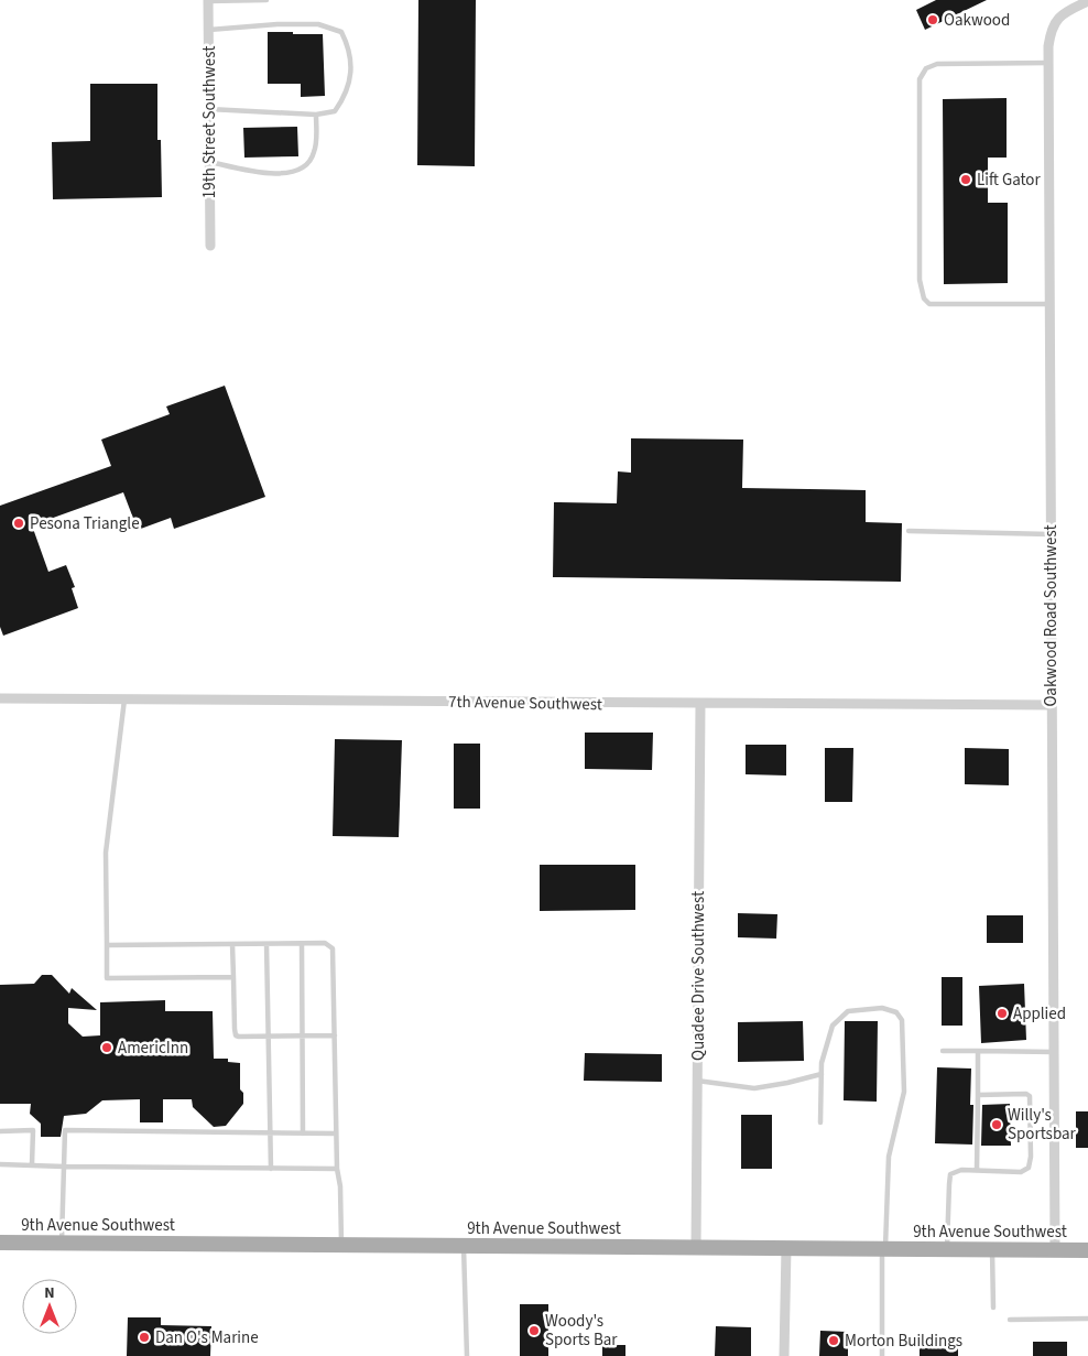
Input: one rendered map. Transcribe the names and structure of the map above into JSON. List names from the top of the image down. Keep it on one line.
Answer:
{"streets":{"main road":["9th Avenue Southwest"],"street":["19th Street Southwest","Oakwood Road Southwest","7th Avenue Southwest","Quadee Drive Southwest"]},"crossings":[["Oakwood Road Southwest","7th Avenue Southwest"],["Oakwood Road Southwest","9th Avenue Southwest"],["7th Avenue Southwest","Quadee Drive Southwest"],["Quadee Drive Southwest","9th Avenue Southwest"]],"places":["Oakwood","Lift Gator","Pesona Triangle","Applied","AmericInn","Willy's Sportsbar","Woody's Sports Bar","Dan O's Marine","Morton Buildings"],"north":"top"}
